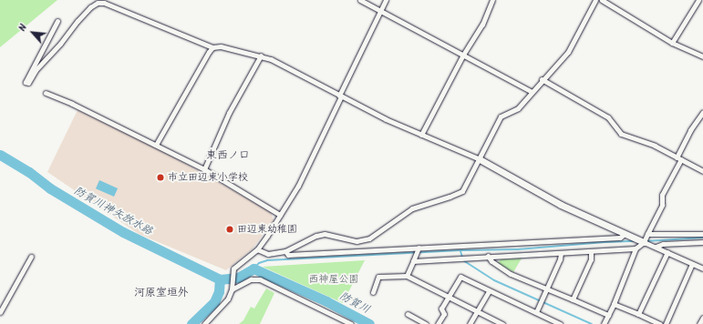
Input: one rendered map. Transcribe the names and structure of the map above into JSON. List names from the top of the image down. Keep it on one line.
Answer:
{"districts":["東西ノ口","河原室垣外"],"water":["防賀川神矢放水路","防賀川"],"parks":["西神屋公園"],"places":["市立田辺東小学校","田辺東幼稚園"],"north":"top left"}
